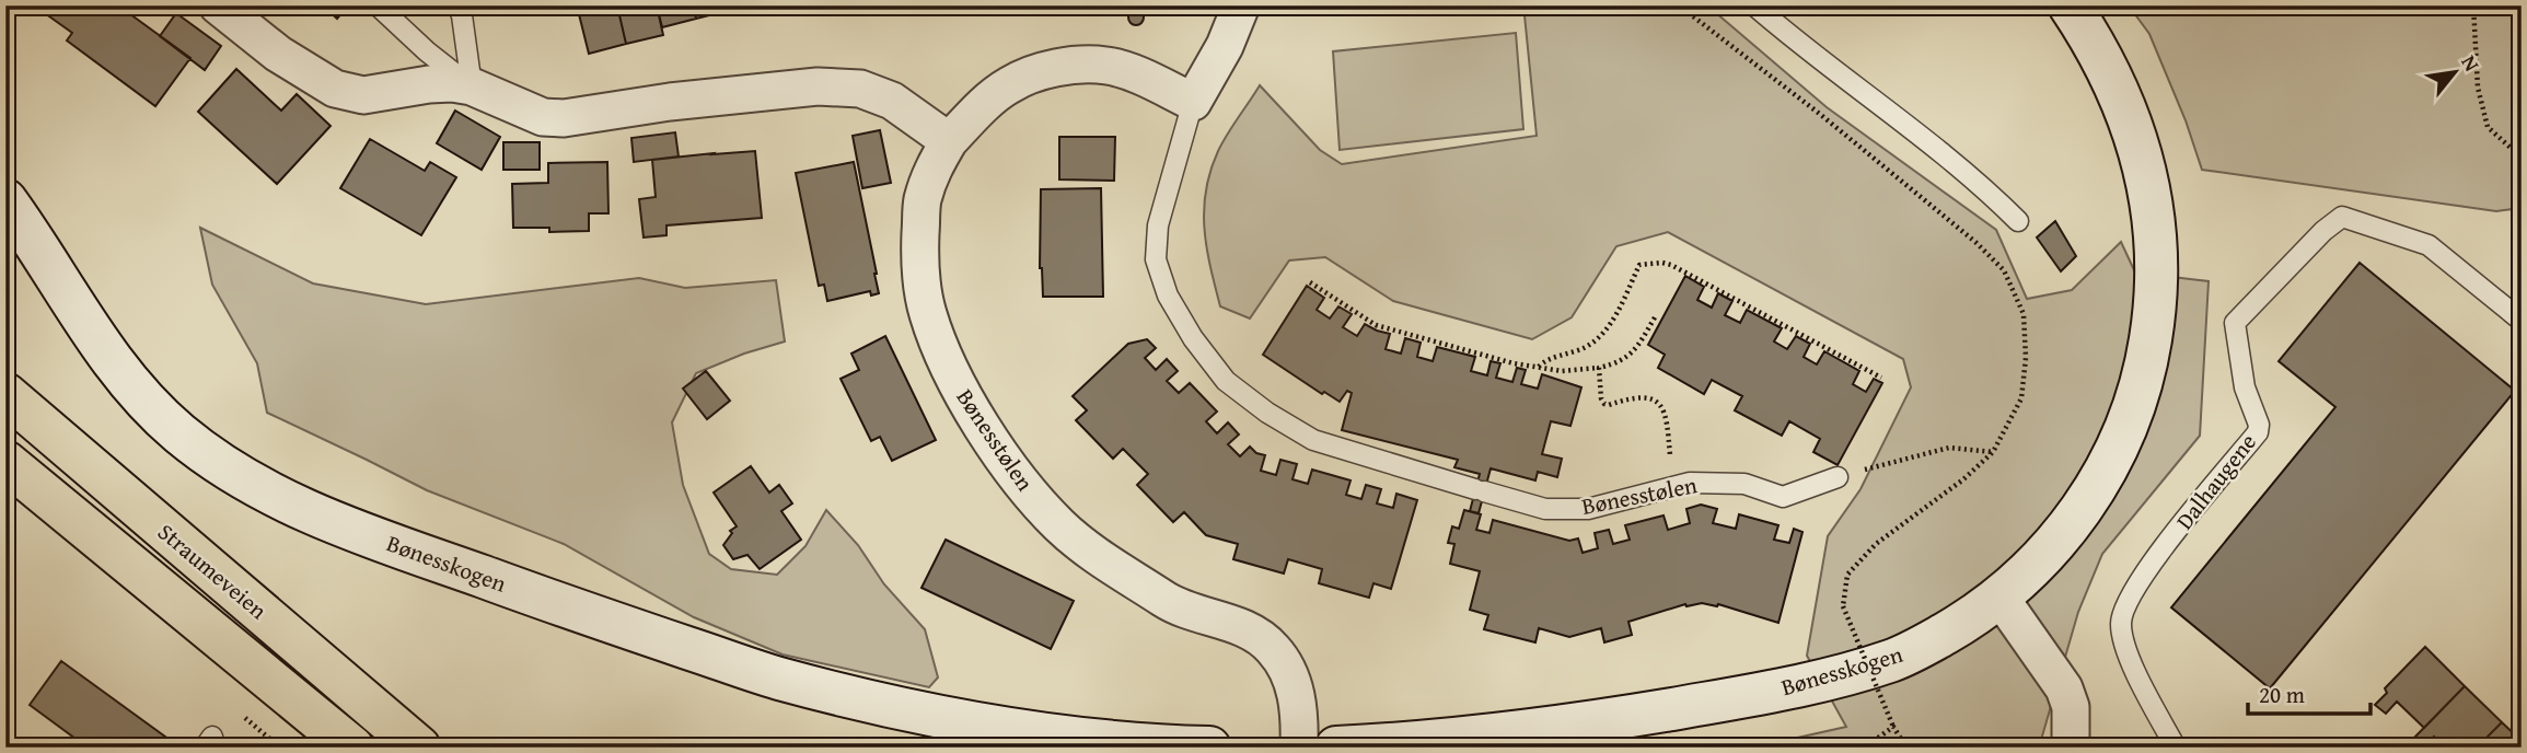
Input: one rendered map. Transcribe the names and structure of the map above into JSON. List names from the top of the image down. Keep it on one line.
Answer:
{"streets":{"main road":["Bønesskogen","Straumeveien"],"street":["Bønesstølen"],"lane":["Dalhaugene"]},"scale_bar":"20 m","north":"top right"}
